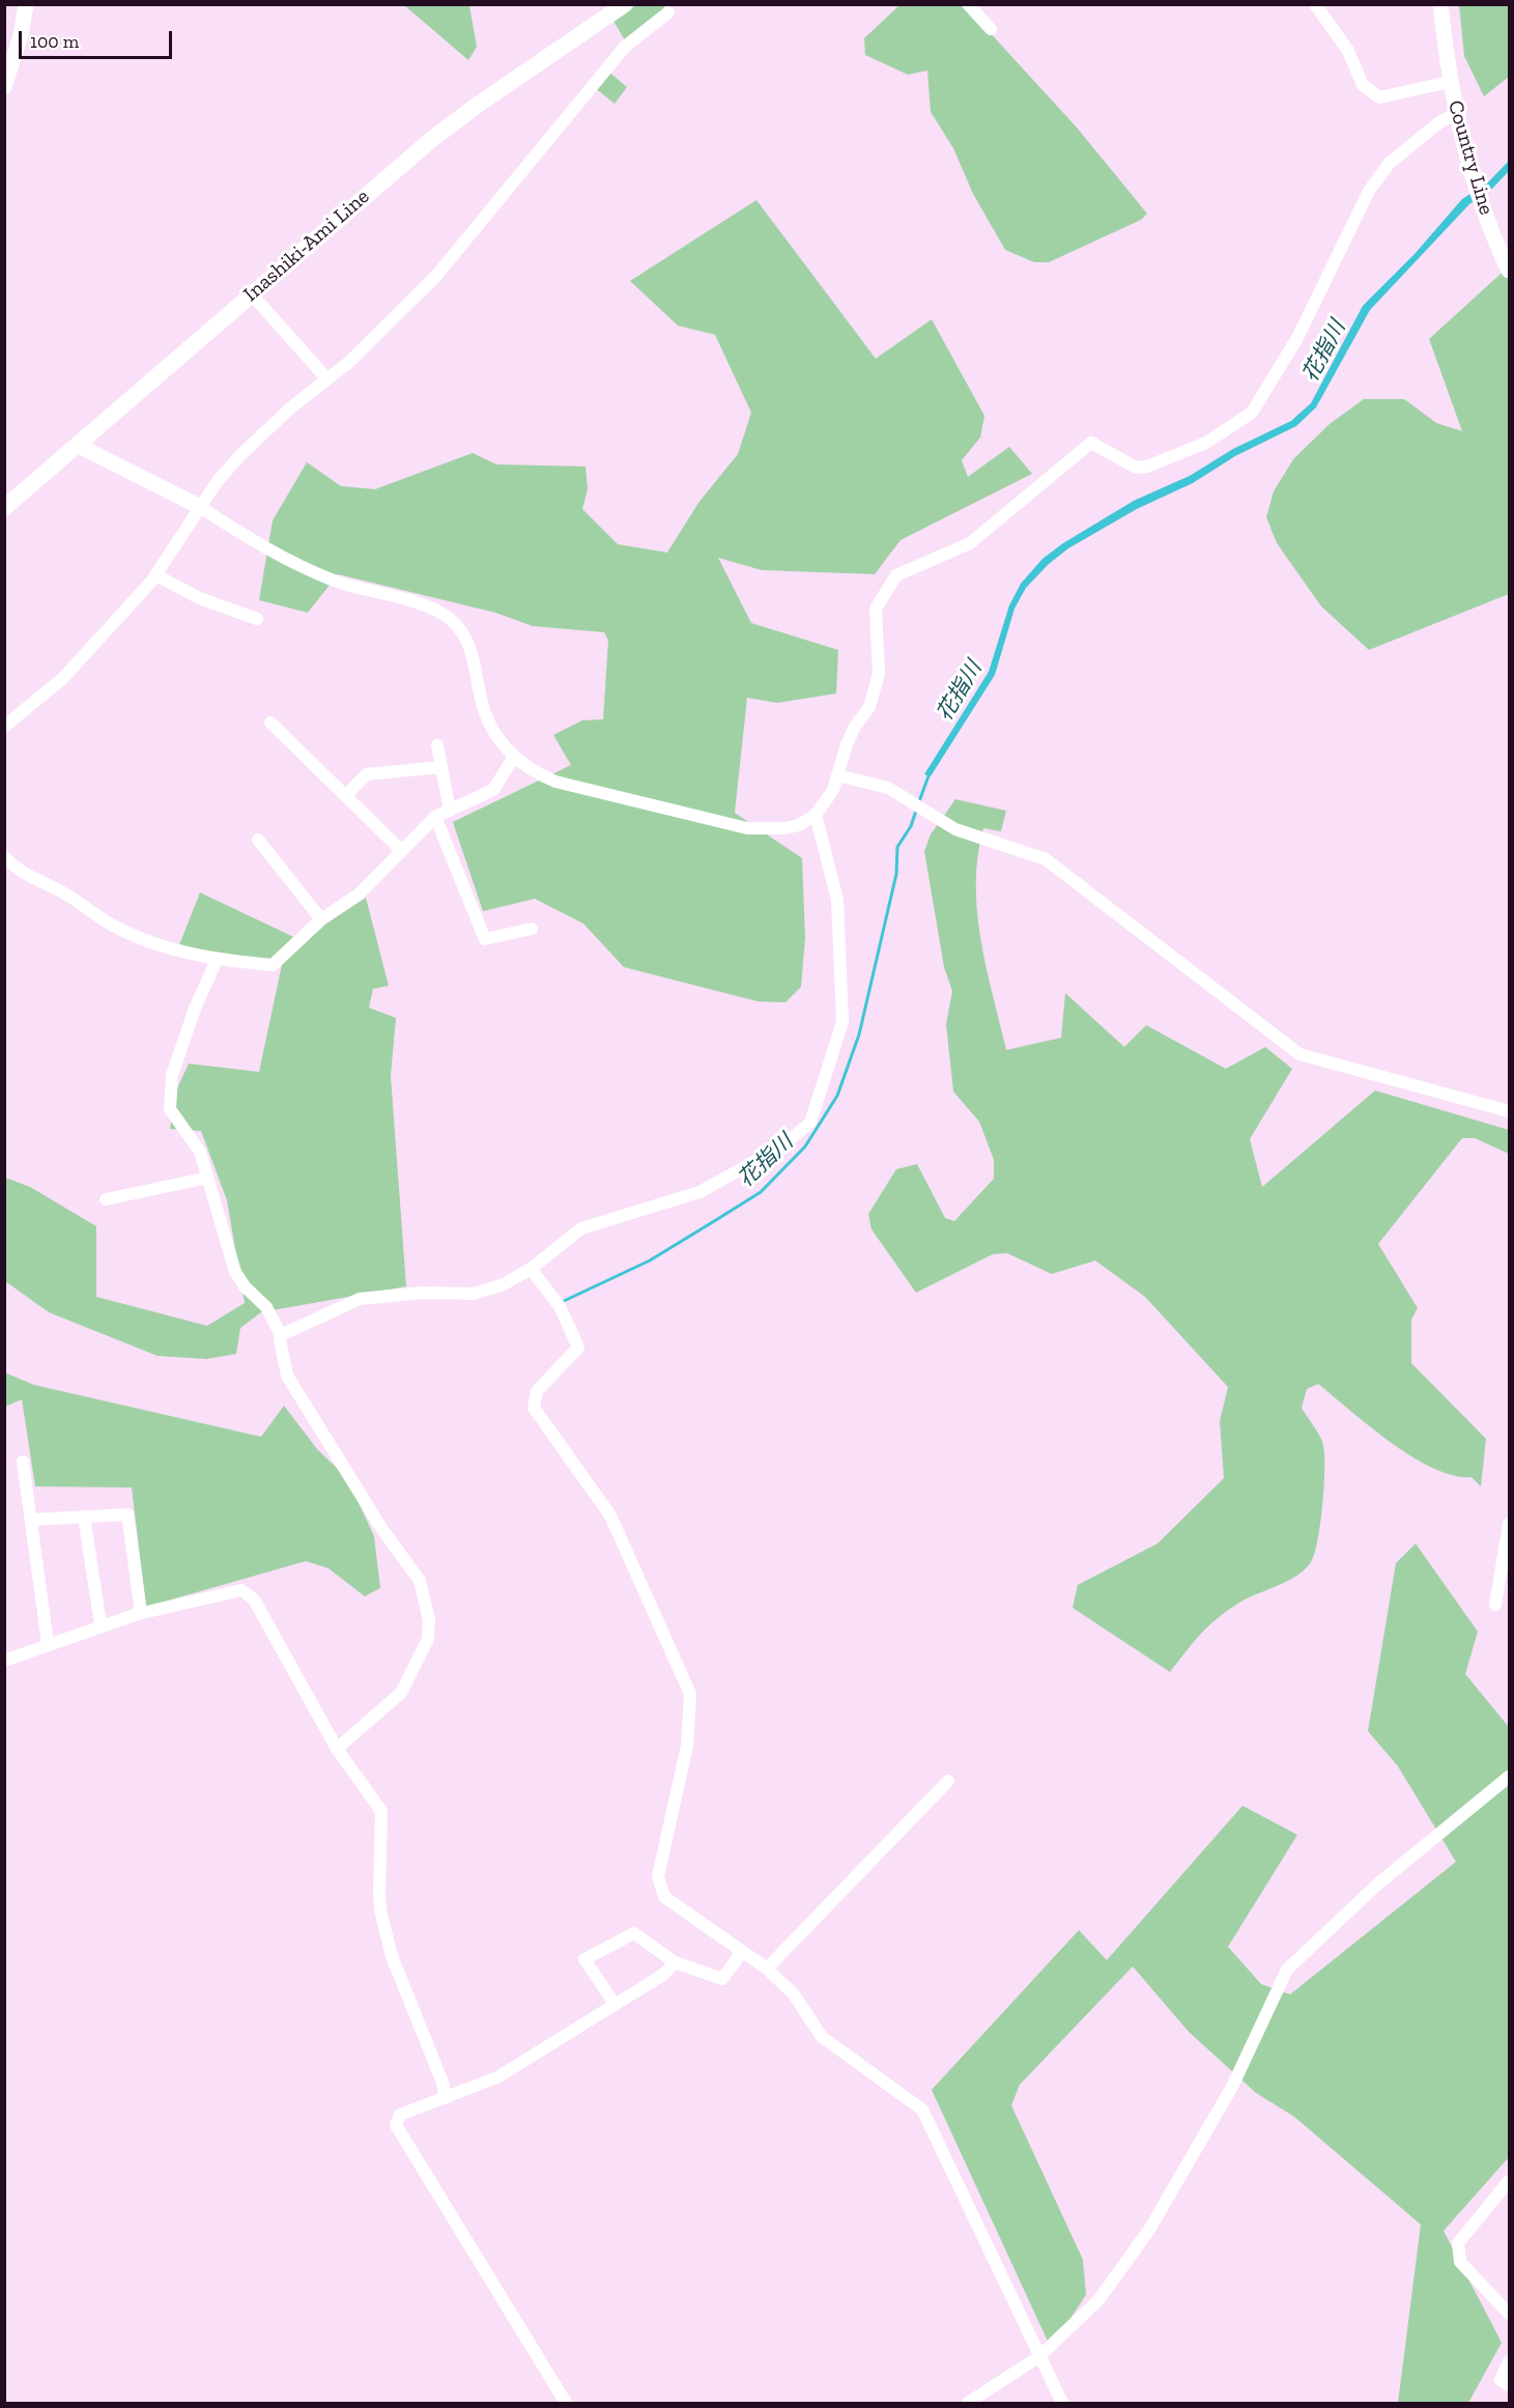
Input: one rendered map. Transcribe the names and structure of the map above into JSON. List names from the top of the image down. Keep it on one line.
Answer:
{"streets":{"main road":["Inashiki-Ami Line"],"street":["Country Line"]},"water":["花指川"],"scale_bar":"100 m"}
